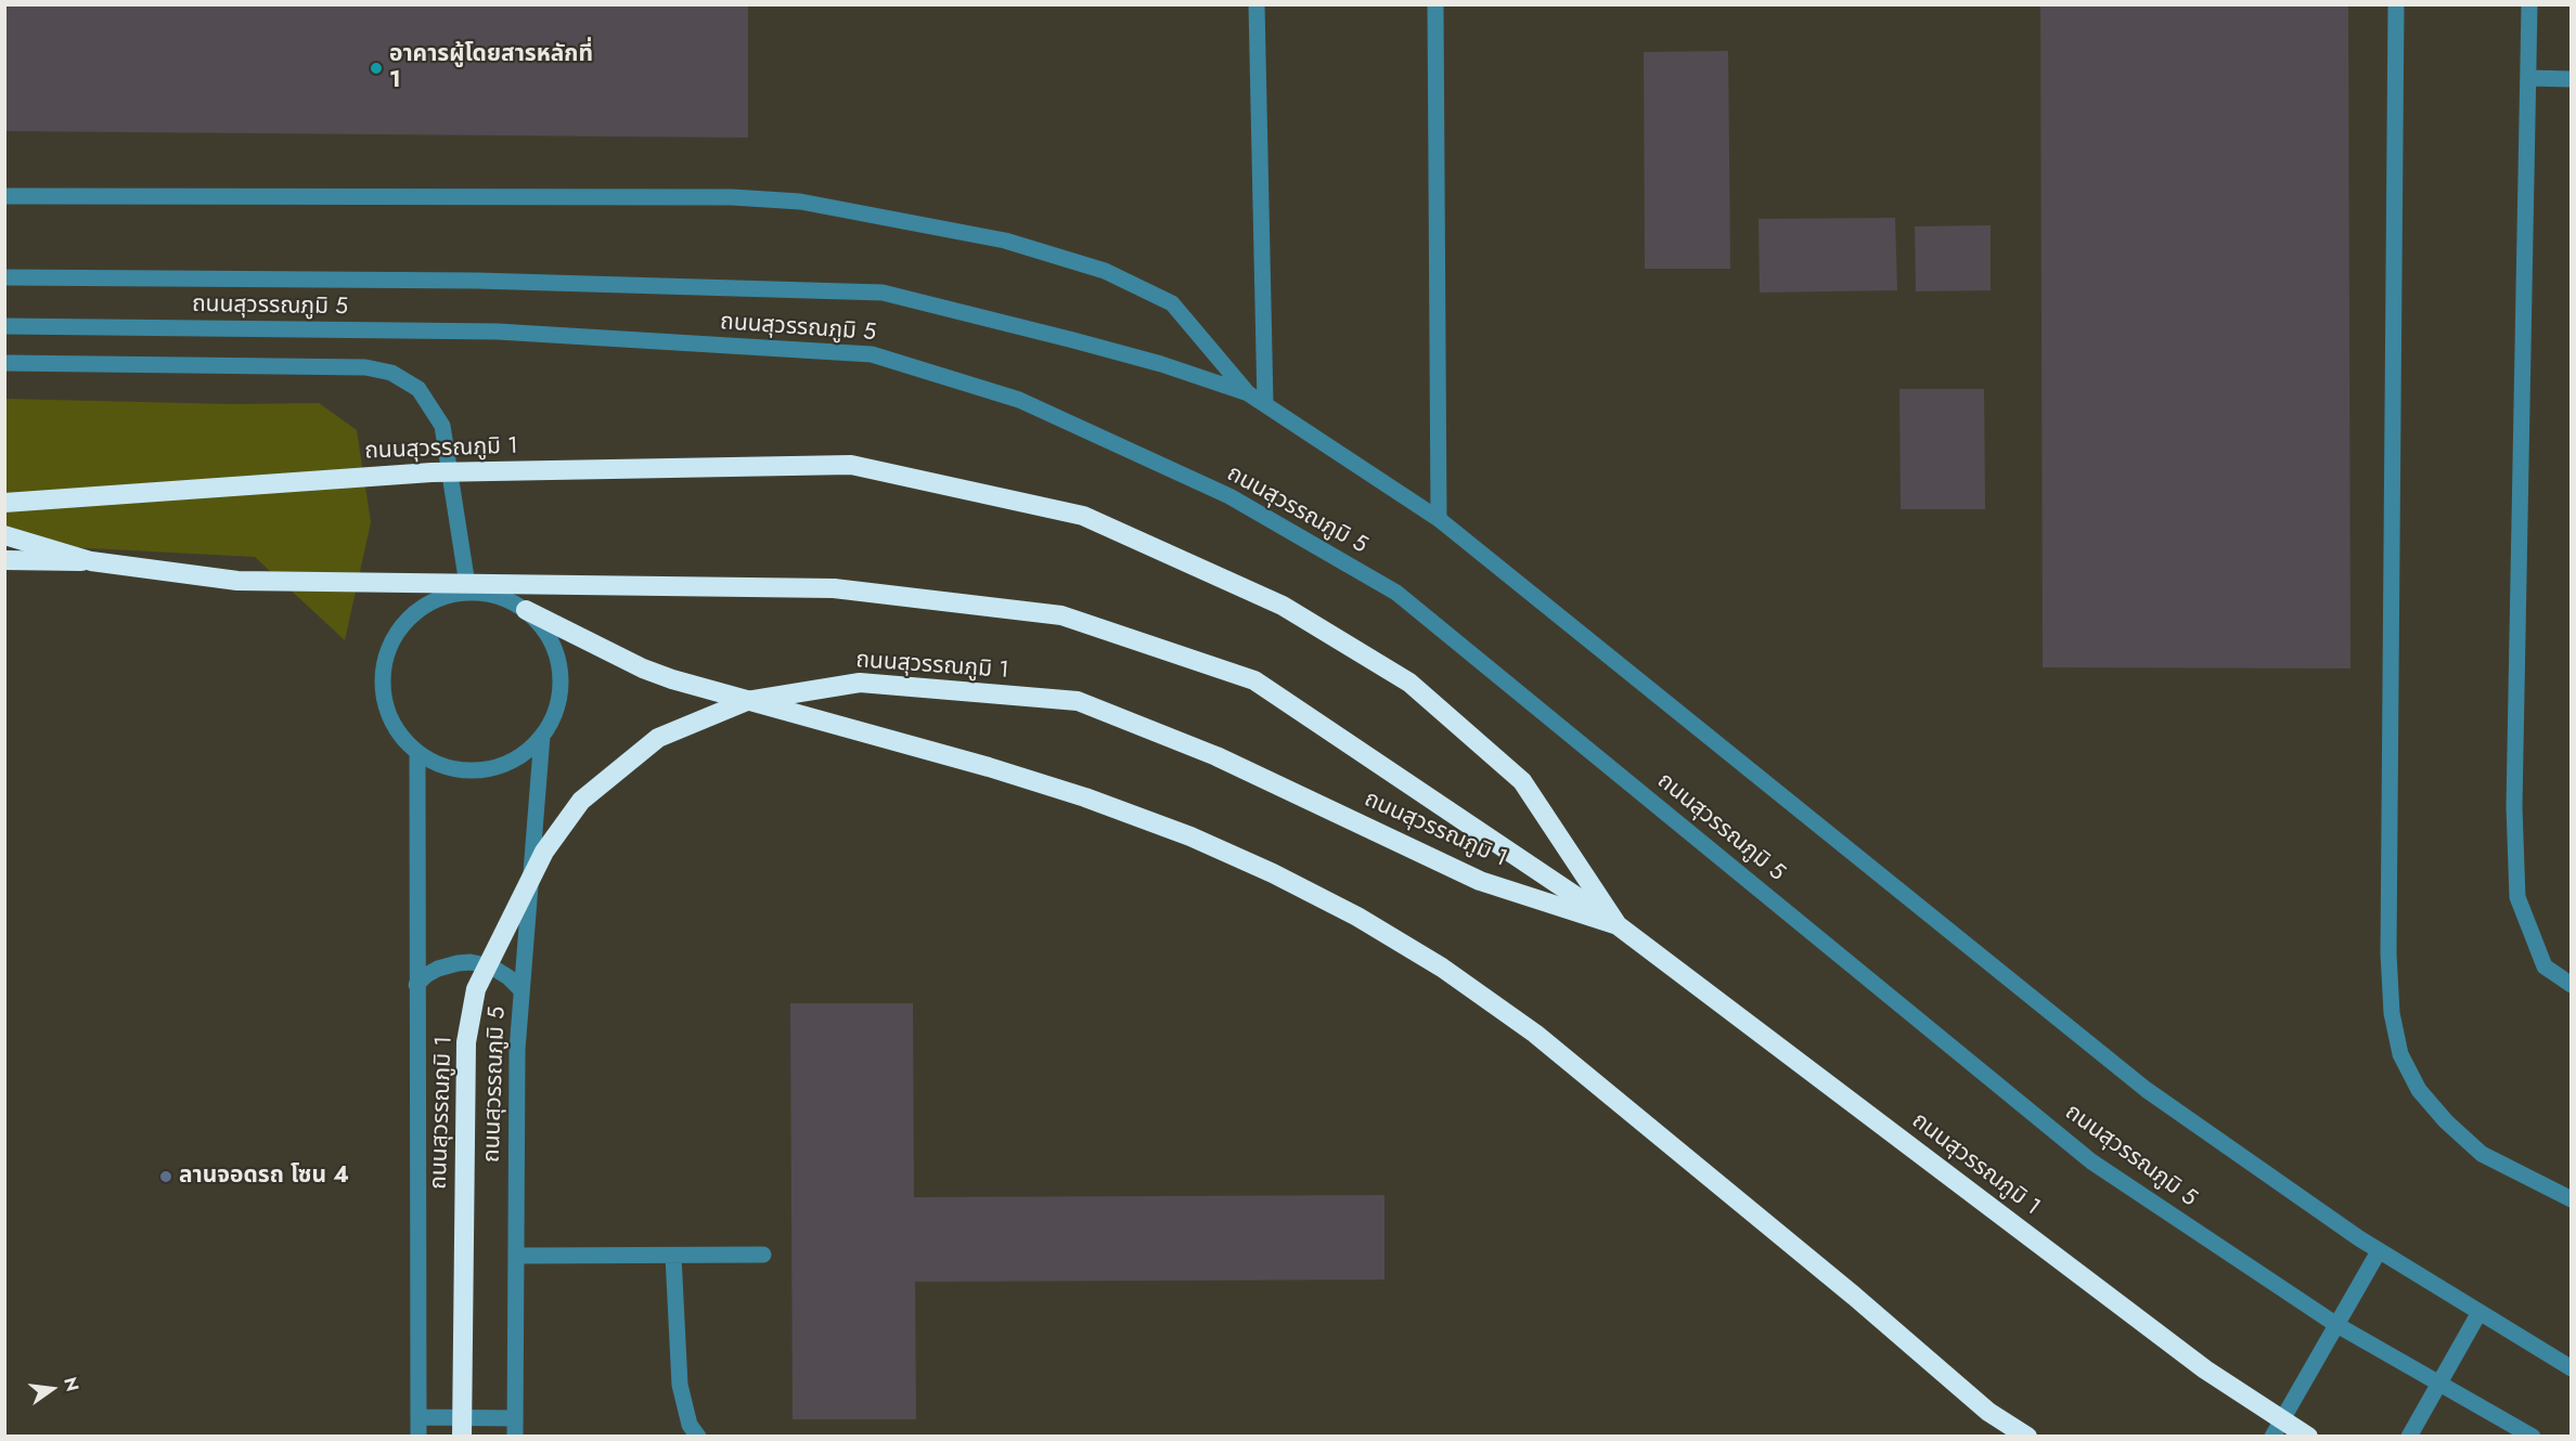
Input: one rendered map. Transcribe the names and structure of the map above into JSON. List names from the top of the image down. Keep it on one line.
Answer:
{"streets":{"highway":["ถนนสุวรรณภูมิ 1"],"street":["ถนนสุวรรณภูมิ 5"]},"places":["อาคารผู้โดยสารหลักที่ 1","ลานจอดรถ โซน 4"],"north":"right"}
